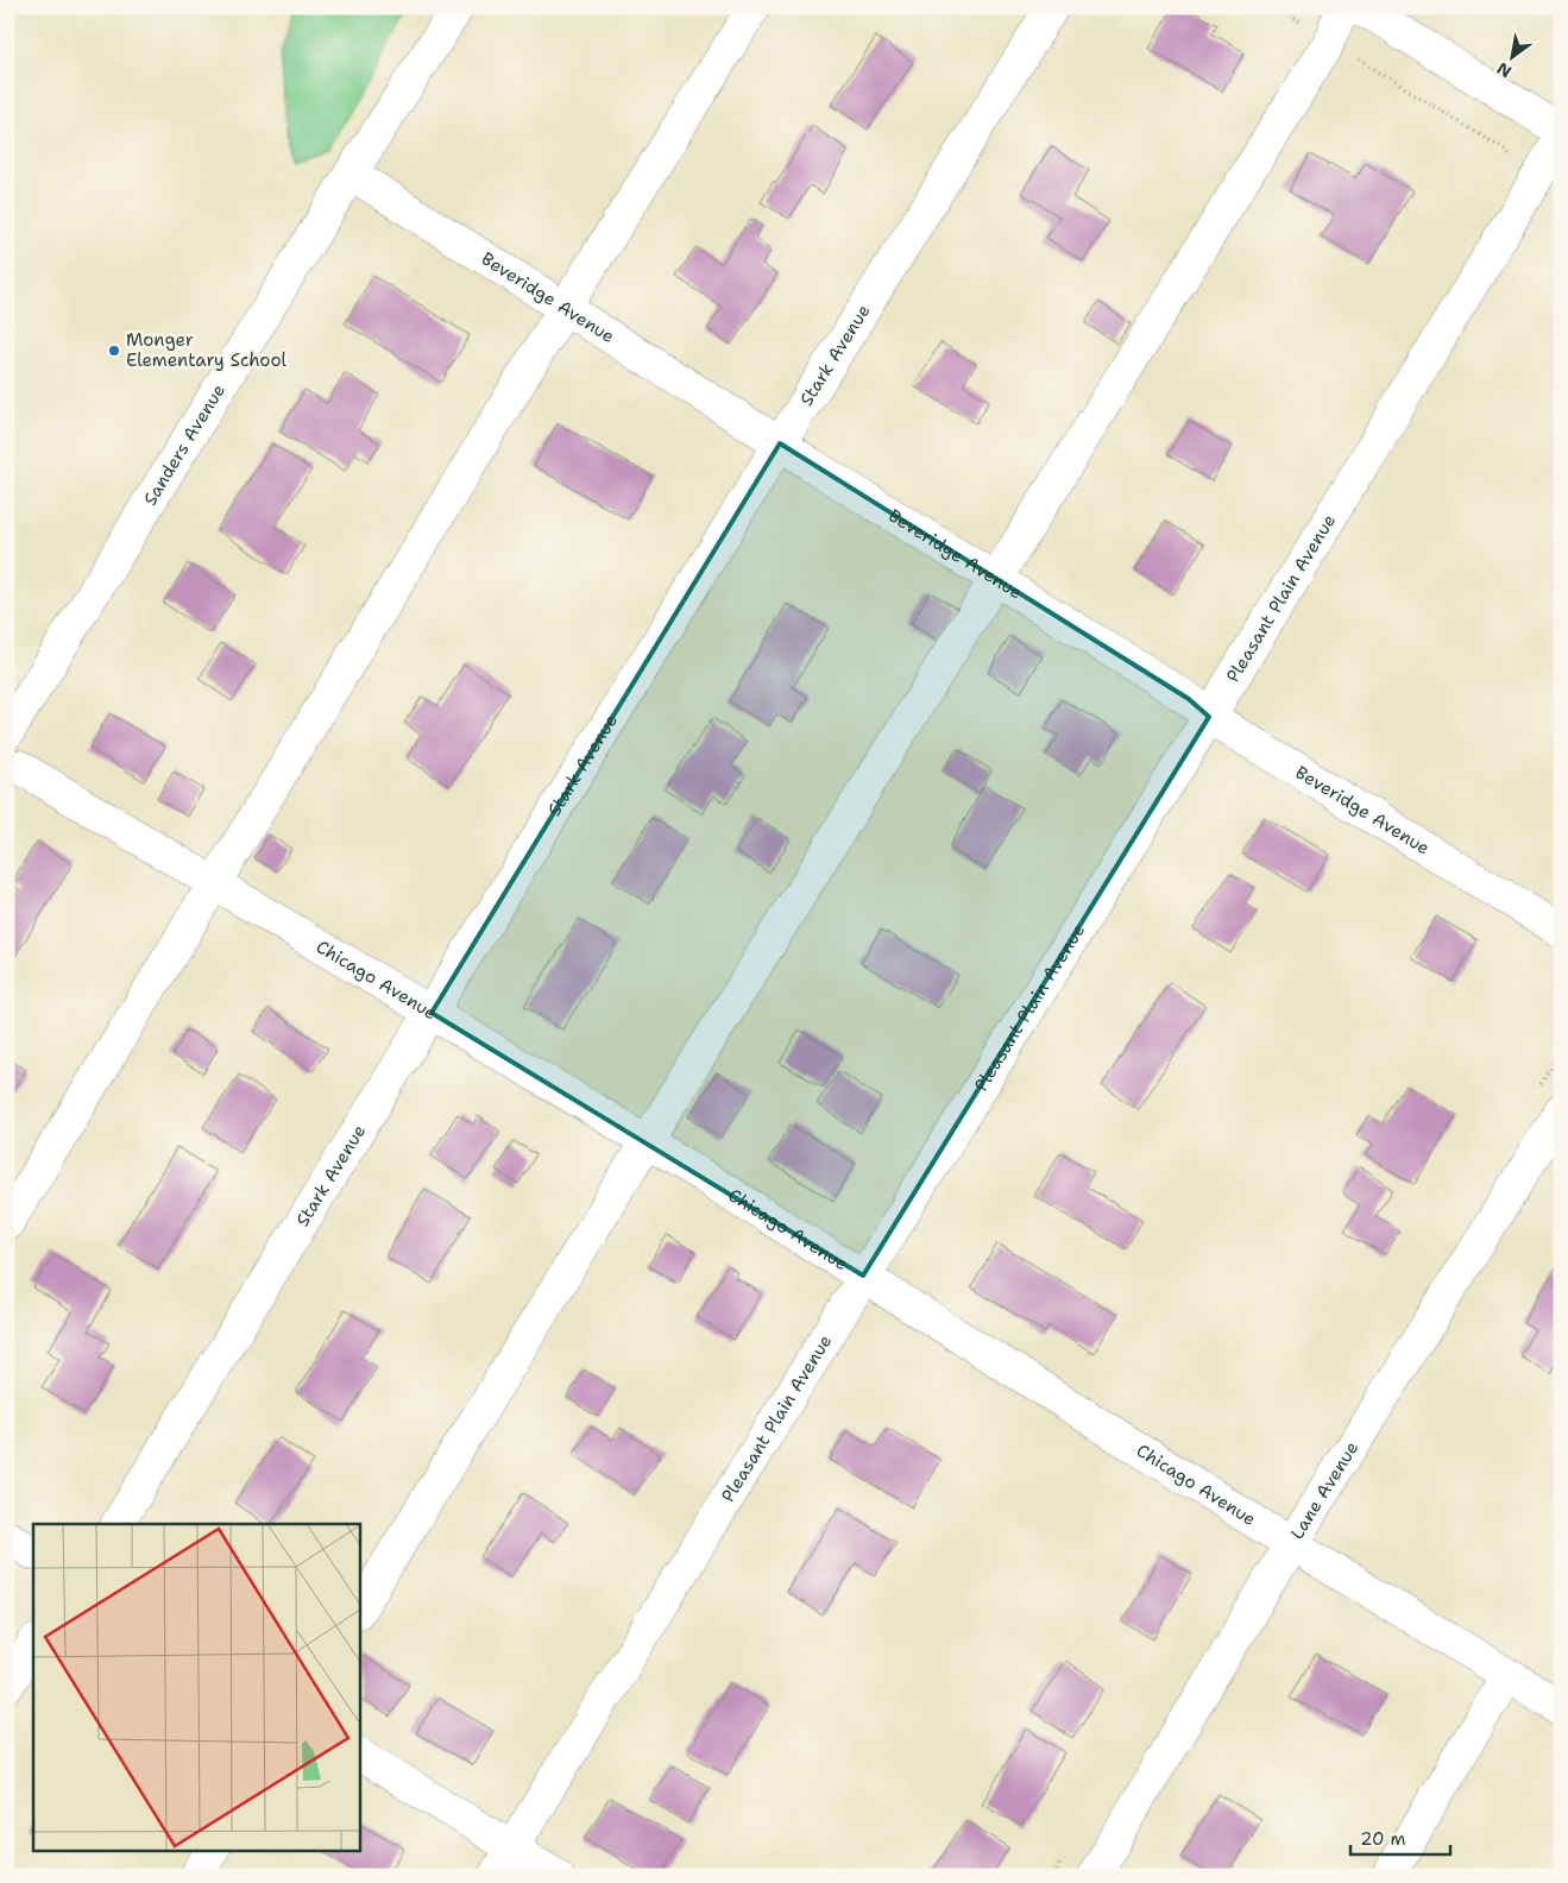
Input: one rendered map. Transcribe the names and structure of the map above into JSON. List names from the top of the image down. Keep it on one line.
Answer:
{"streets":{"street":["Beveridge Avenue","Stark Avenue","Sanders Avenue","Pleasant Plain Avenue","Chicago Avenue","Lane Avenue"]},"crossings":[["Beveridge Avenue","Stark Avenue"],["Beveridge Avenue","Sanders Avenue"],["Beveridge Avenue","Pleasant Plain Avenue"],["Stark Avenue","Chicago Avenue"],["Pleasant Plain Avenue","Chicago Avenue"],["Chicago Avenue","Lane Avenue"]],"places":["Monger Elementary School"],"scale_bar":"20 m","north":"bottom left"}
